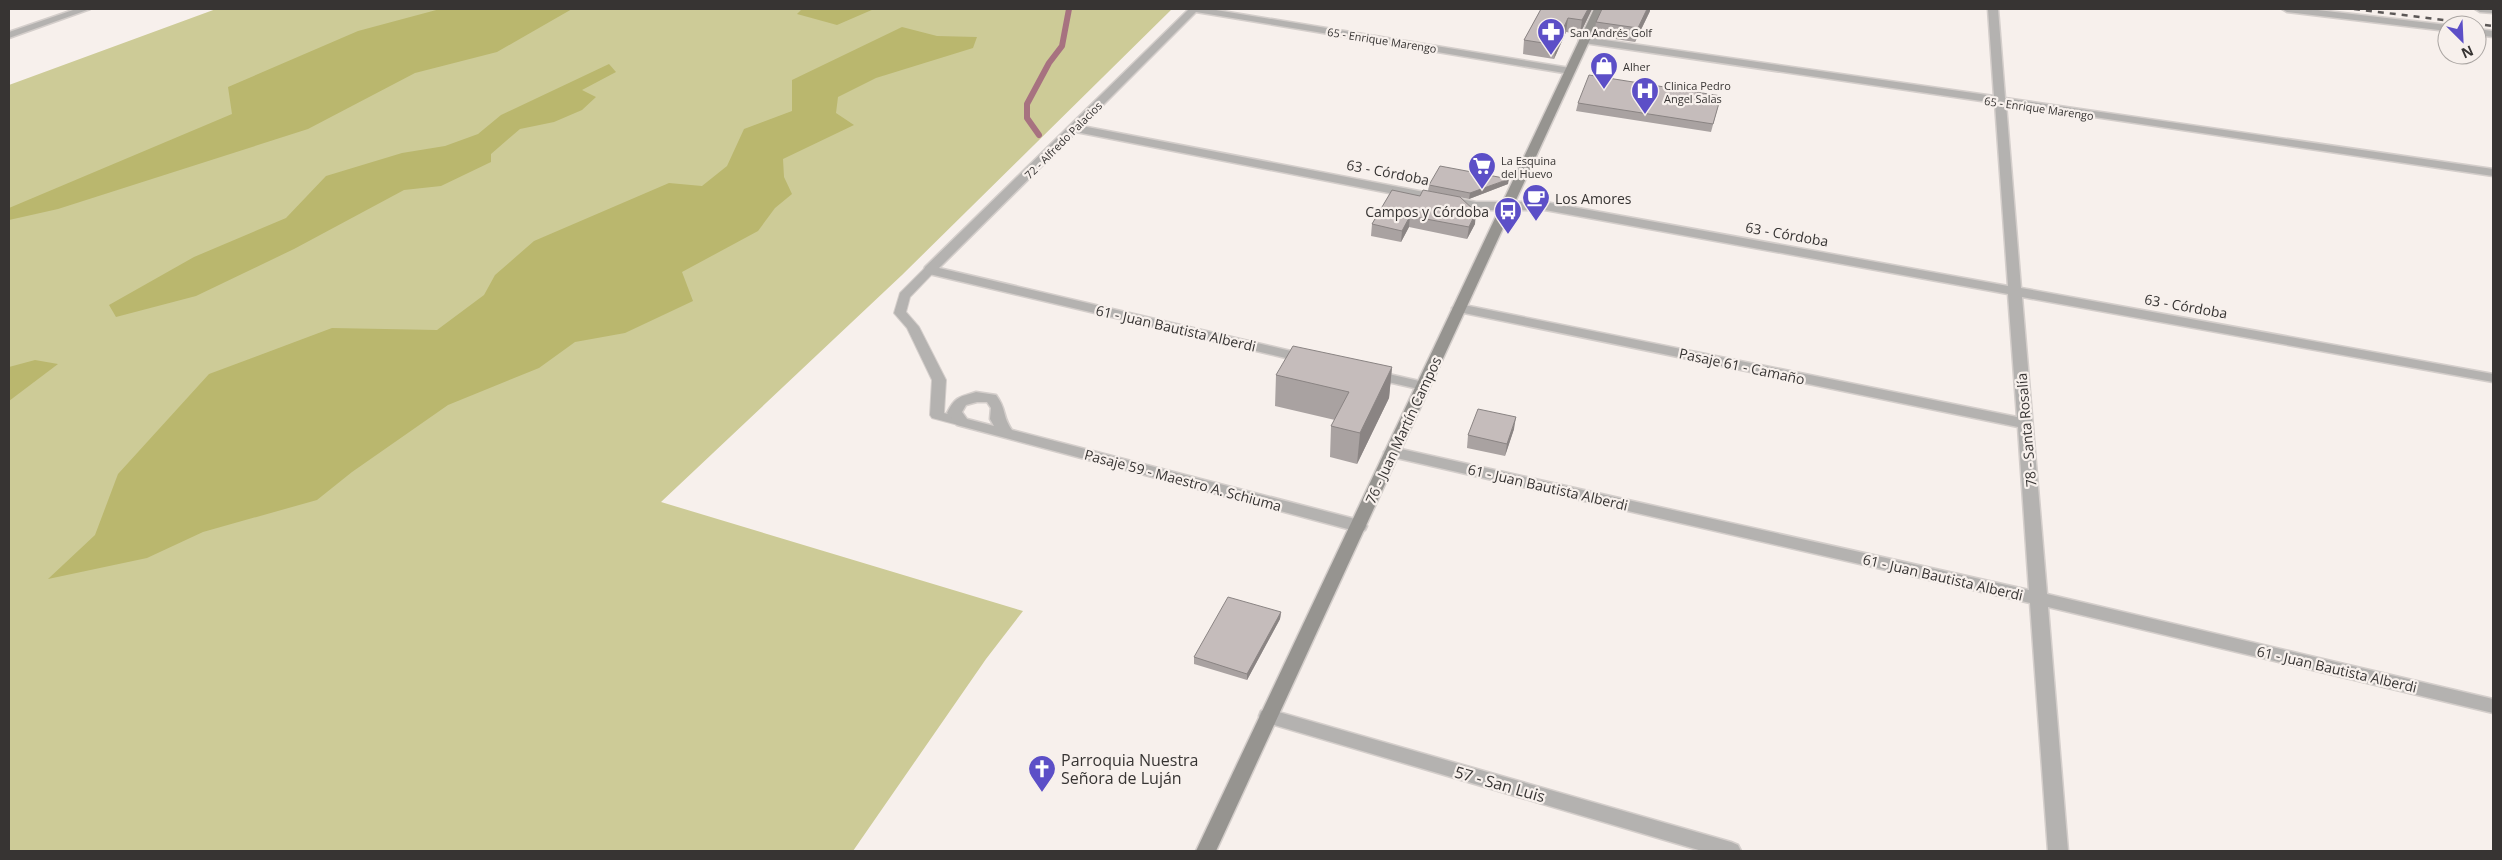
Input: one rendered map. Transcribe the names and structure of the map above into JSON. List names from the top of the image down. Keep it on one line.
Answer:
{"streets":{"main road":["76 - Juan Martín Campos"],"street":["65 - Enrique Marengo","72 - Alfredo Palacios","63 - Córdoba","61 - Juan Bautista Alberdi","Pasaje 61 - Camaño","78 - Santa Rosalía","Pasaje 59 - Maestro A. Schiuma","57 - San Luis"]},"crossings":[["65 - Enrique Marengo","72 - Alfredo Palacios"],["65 - Enrique Marengo","76 - Juan Martín Campos"],["65 - Enrique Marengo","78 - Santa Rosalía"],["72 - Alfredo Palacios","63 - Córdoba"],["72 - Alfredo Palacios","61 - Juan Bautista Alberdi"],["63 - Córdoba","76 - Juan Martín Campos"],["63 - Córdoba","78 - Santa Rosalía"],["61 - Juan Bautista Alberdi","76 - Juan Martín Campos"],["61 - Juan Bautista Alberdi","78 - Santa Rosalía"],["Pasaje 61 - Camaño","76 - Juan Martín Campos"],["Pasaje 61 - Camaño","78 - Santa Rosalía"],["76 - Juan Martín Campos","Pasaje 59 - Maestro A. Schiuma"],["76 - Juan Martín Campos","57 - San Luis"]],"places":{"pharmacy":["San Andrés Golf"],"shop":["Alher"],"hospital":["Clinica Pedro Angel Salas"],"supermarket":["La Esquina del Huevo"],"cafe":["Los Amores"],"bus stop":["Campos y Córdoba"],"church":["Parroquia Nuestra Señora de Luján"]},"north":"bottom right"}
